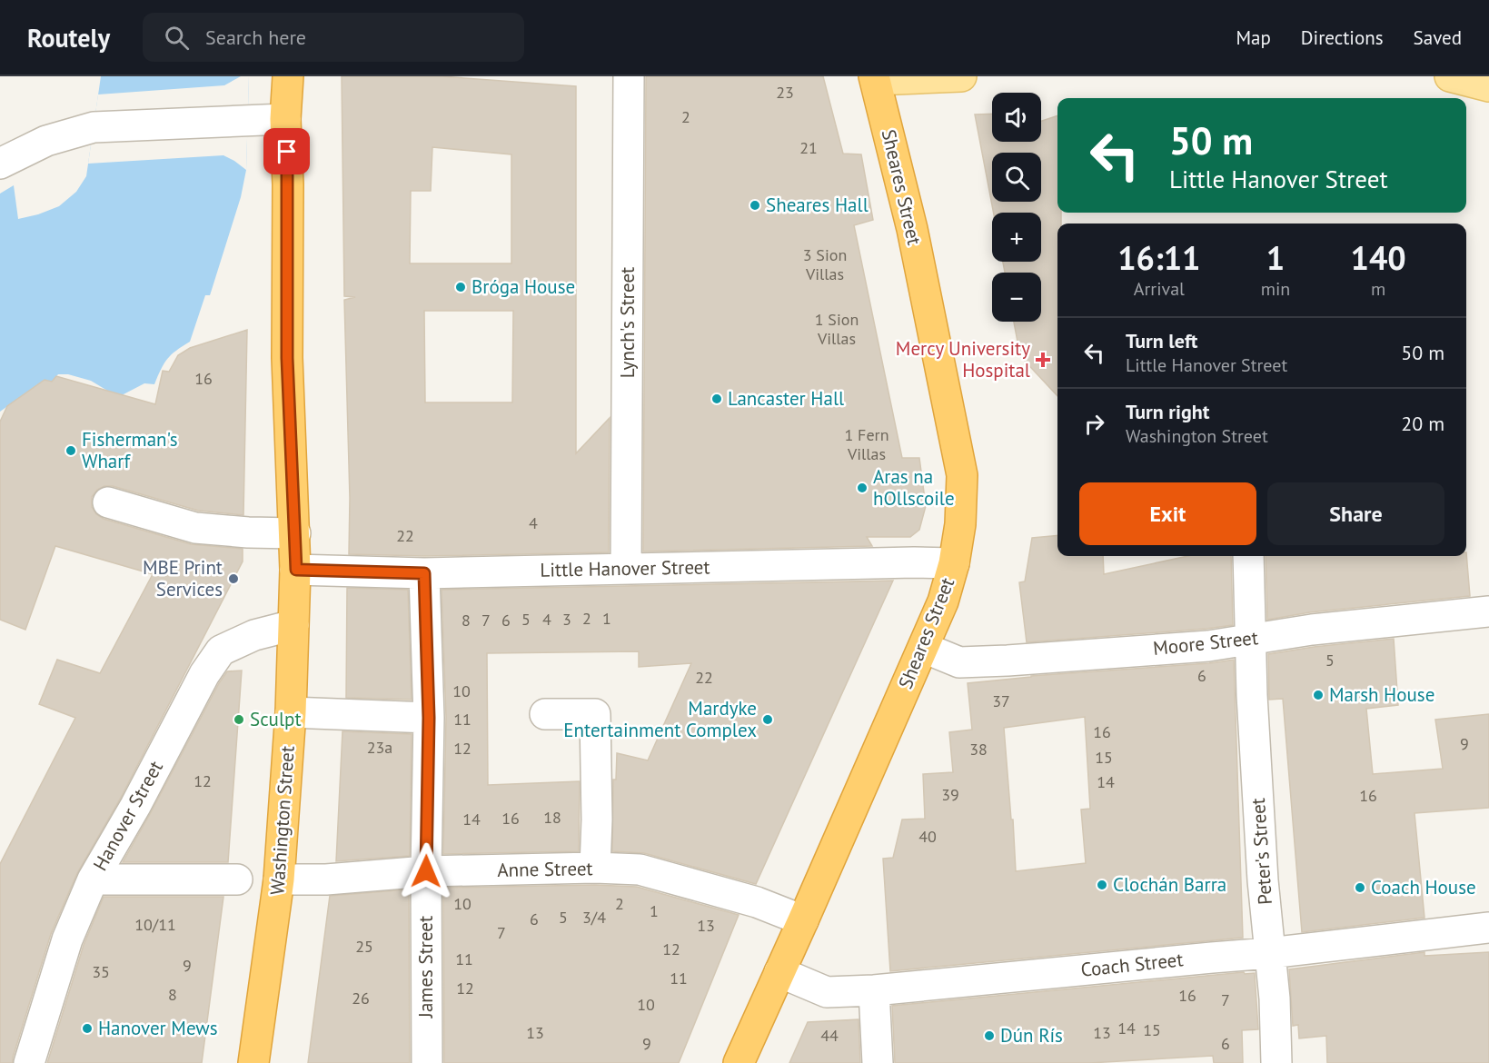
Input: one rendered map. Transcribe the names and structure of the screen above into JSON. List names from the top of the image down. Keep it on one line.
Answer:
{"streets":{"highway":["Sheares Street","Washington Street"],"street":["Lynch's Street","Little Hanover Street","Moore Street","Hanover Street","Peter's Street","Anne Street","Coach Street","James Street"]},"crossings":[["Sheares Street","Little Hanover Street"],["Sheares Street","Moore Street"],["Sheares Street","Anne Street"],["Sheares Street","Coach Street"],["Lynch's Street","Little Hanover Street"],["Little Hanover Street","Washington Street"],["Little Hanover Street","James Street"],["Moore Street","Peter's Street"],["Hanover Street","Washington Street"],["Washington Street","Anne Street"],["Peter's Street","Coach Street"],["Anne Street","James Street"]],"places":{"other":["Sheares Hall","Bróga House","Lancaster Hall","Fisherman's Wharf","Aras na hOllscoile","MBE Print Services","Marsh House","Sculpt","Mardyke Entertainment Complex","Clochán Barra","Coach House","Hanover Mews","Dún Rís"],"health":["Mercy University Hospital"]},"house_numbers":["23","2","21","3 Sion Villas","1 Sion Villas","16","1 Fern Villas","4","22","2","1","5","4","3","8","7","6","5","6","22","10","37","11","16","9","23a","12","38","15","12","14","39","16","18","16","14","40","10","2","1","5","3/4","6","10/11","13","7","25","12","11","9","35","11","12","8","16","26","7","10","14","15","13","13","44","9","6"],"page":{"header":"Routely","search":"Search here","nav":["Map","Directions","Saved"],"map_buttons":["+","−"],"turn":["50 m","Little Hanover Street"],"eta":["16:11","Arrival","1","min","140","m"],"list":[{"name":"Turn left","note":"Little Hanover Street","value":"50 m"},{"name":"Turn right","note":"Washington Street","value":"20 m"}],"buttons":["Exit","Share"]}}
